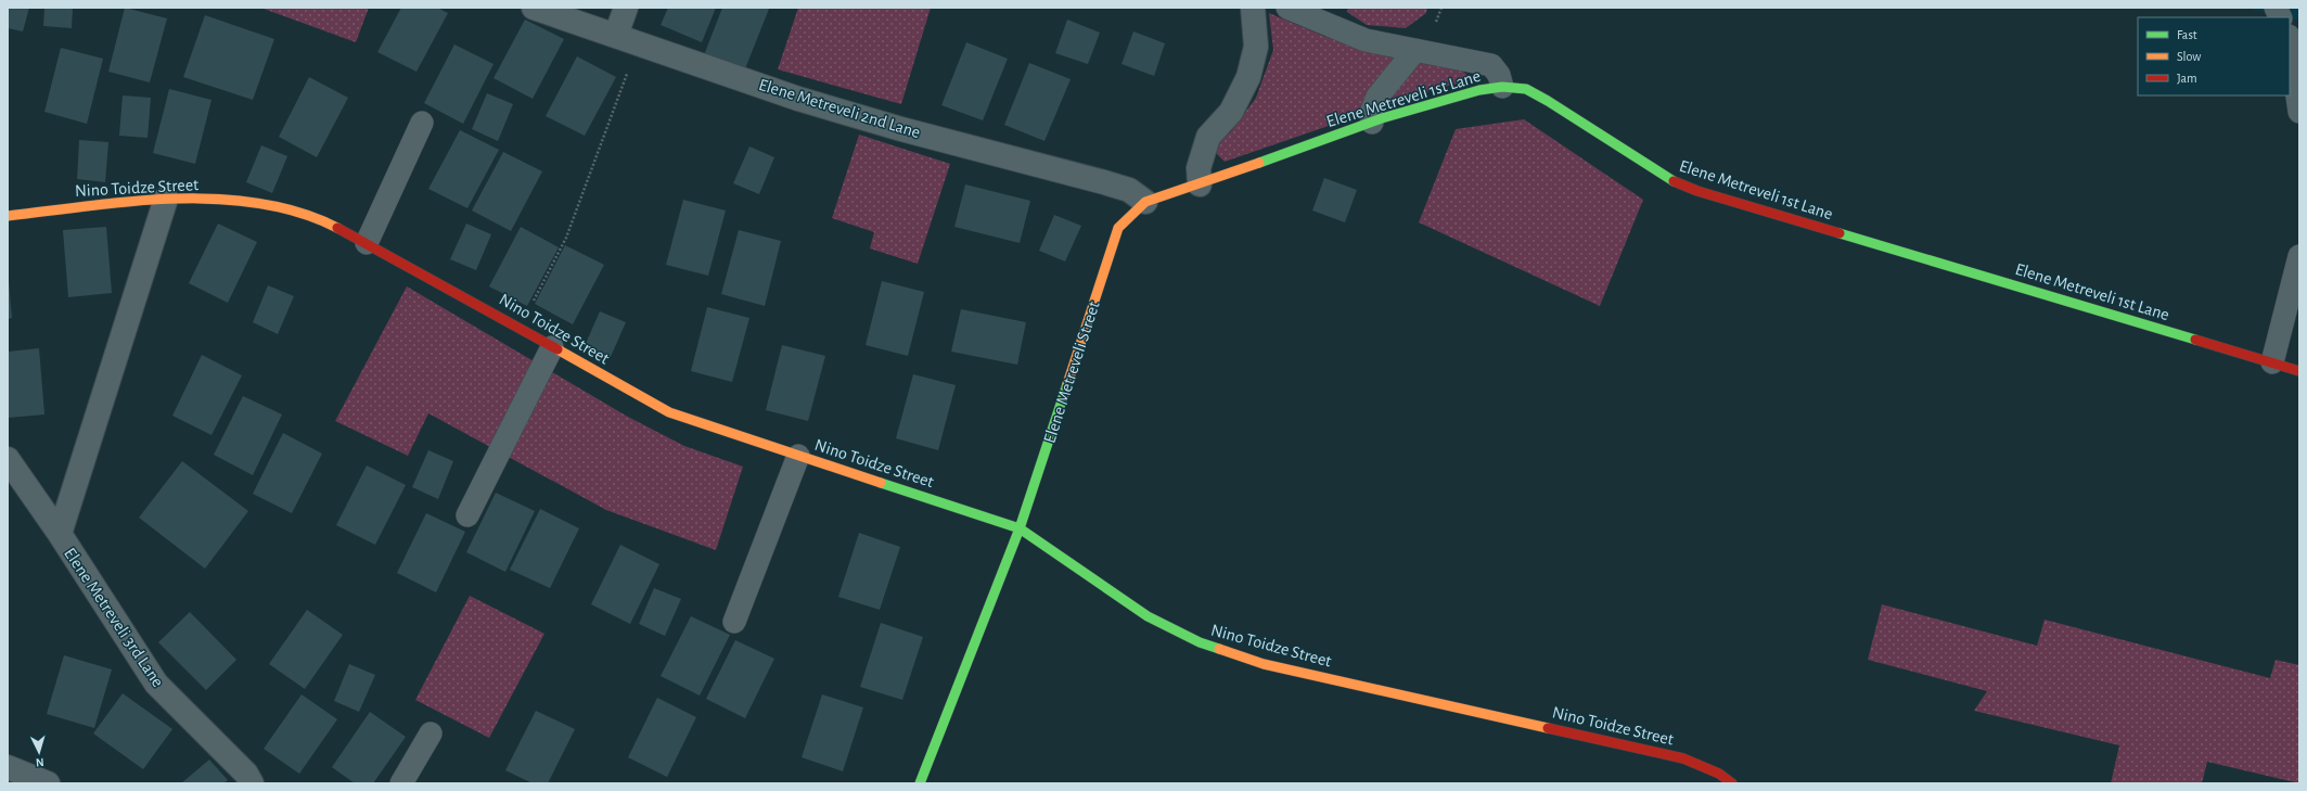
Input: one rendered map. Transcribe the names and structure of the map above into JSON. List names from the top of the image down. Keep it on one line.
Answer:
{"streets":{"street":["Elene Metreveli 1st Lane","Elene Metreveli 2nd Lane","Nino Toidze Street","Elene Metreveli Street","Elene Metreveli 3rd Lane"]},"crossings":[["Elene Metreveli 1st Lane","Elene Metreveli Street"],["Elene Metreveli 2nd Lane","Elene Metreveli Street"],["Nino Toidze Street","Elene Metreveli Street"]],"legend":["Fast","Slow","Jam"],"north":"bottom"}
